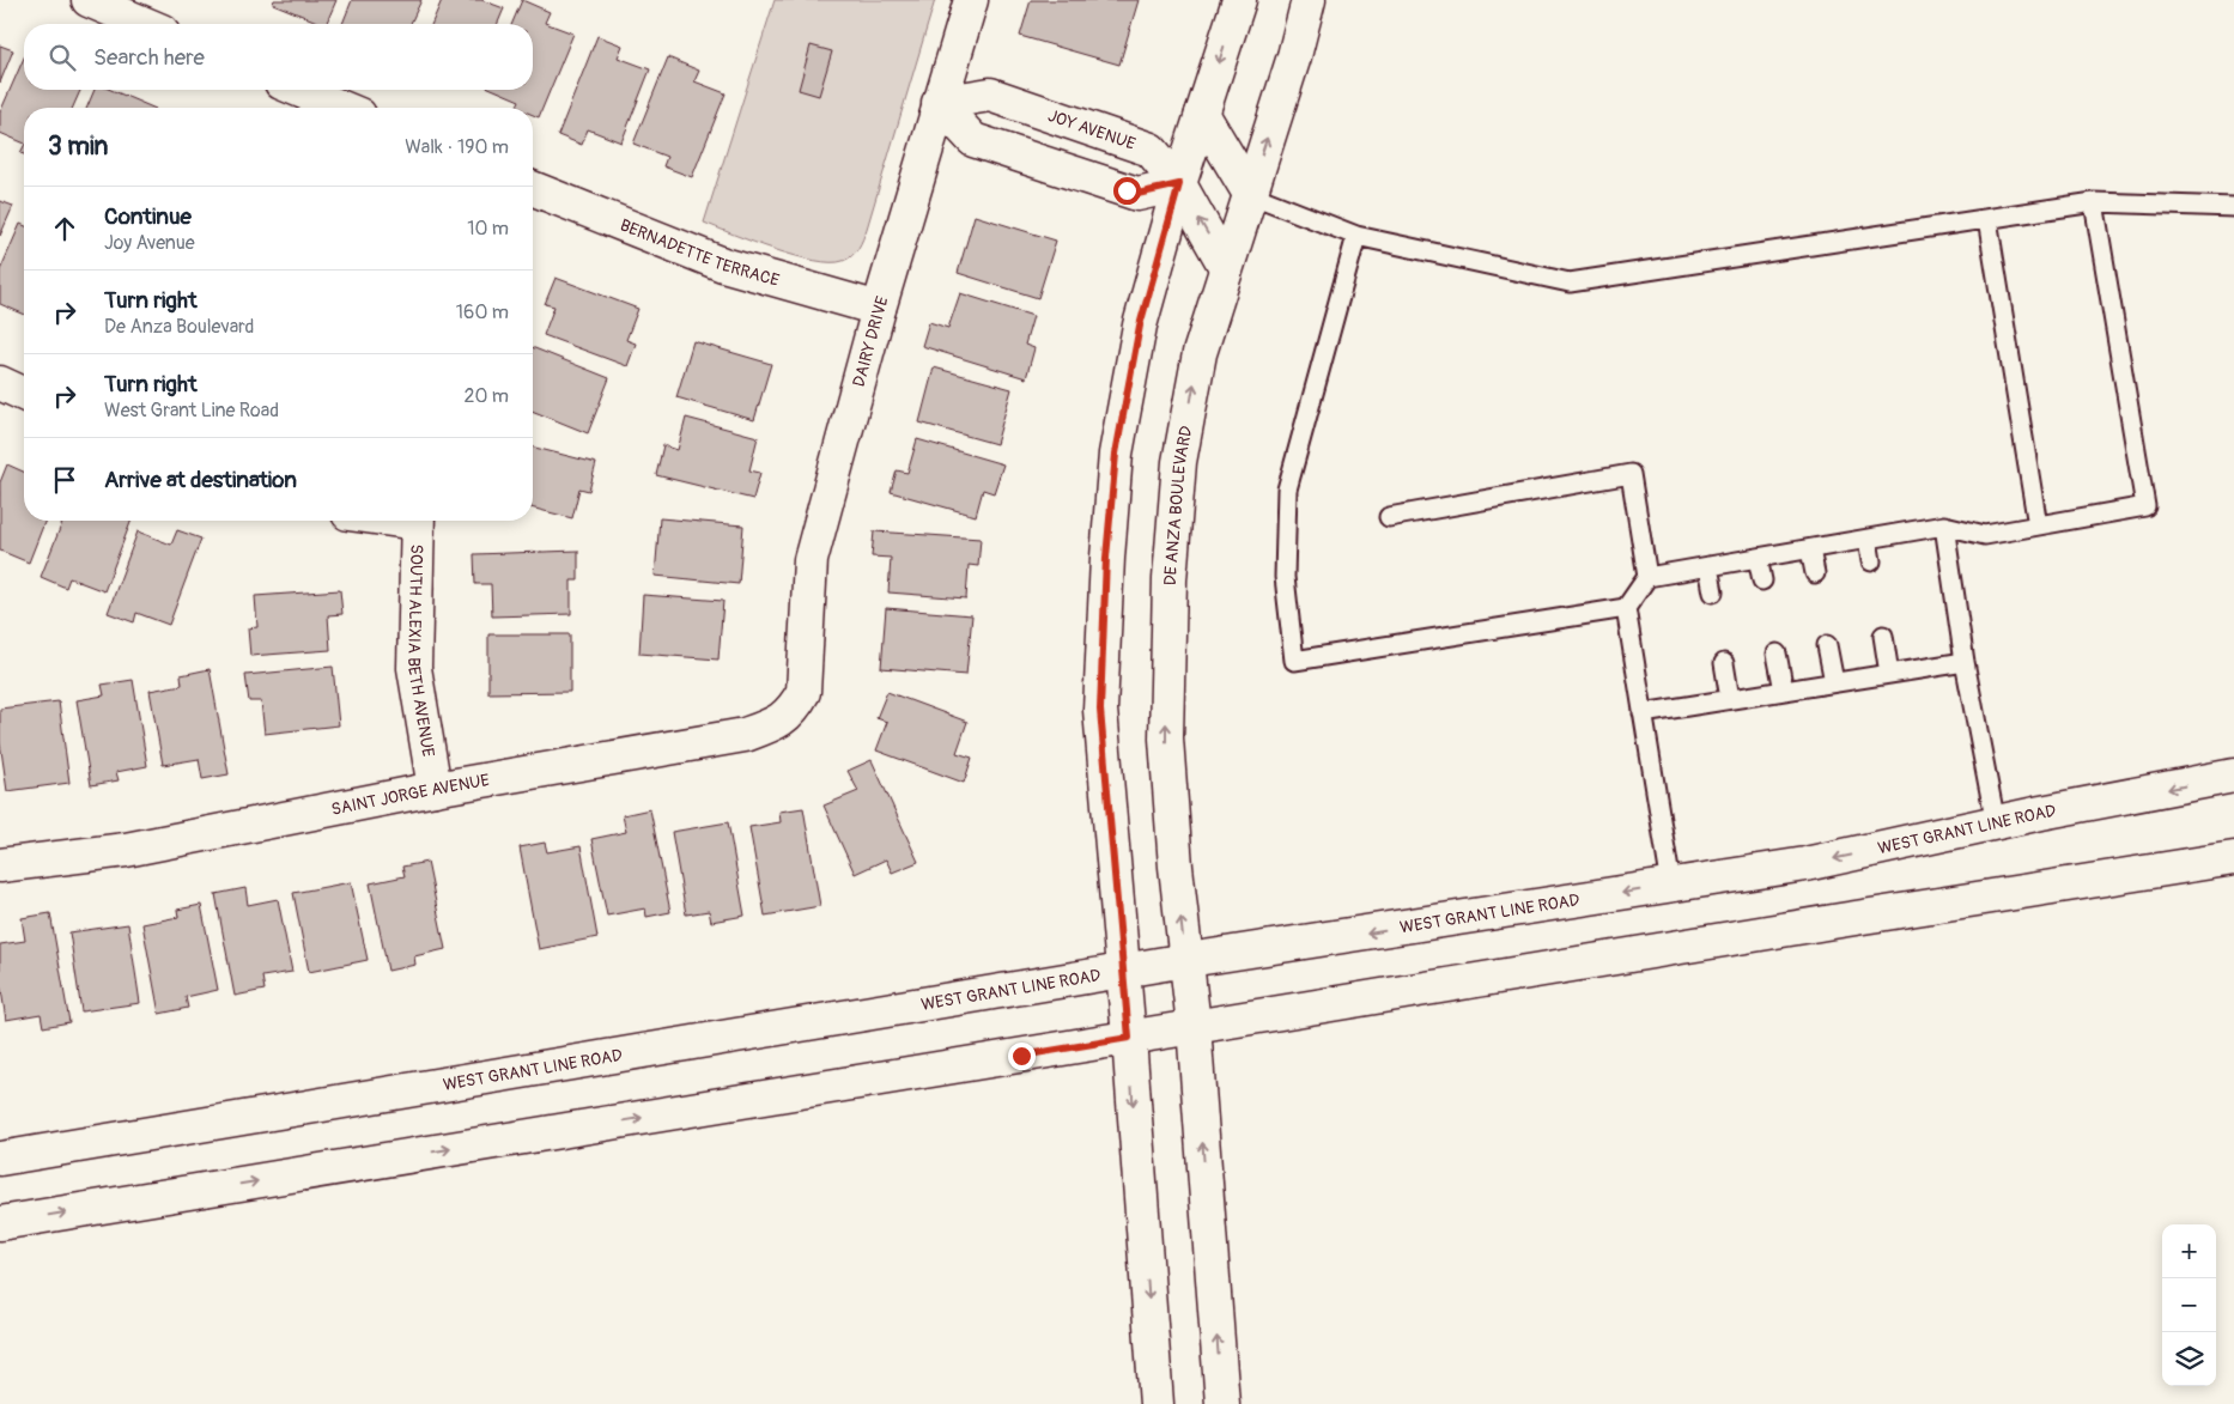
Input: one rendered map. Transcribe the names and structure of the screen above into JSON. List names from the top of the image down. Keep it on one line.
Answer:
{"streets":{"street":["JOY AVENUE","BERNADETTE TERRACE","DAIRY DRIVE","DE ANZA BOULEVARD","SOUTH ALEXIA BETH AVENUE","SAINT JORGE AVENUE","WEST GRANT LINE ROAD"]},"crossings":[["JOY AVENUE","DAIRY DRIVE"],["JOY AVENUE","DE ANZA BOULEVARD"],["BERNADETTE TERRACE","DAIRY DRIVE"],["DAIRY DRIVE","SAINT JORGE AVENUE"],["DE ANZA BOULEVARD","WEST GRANT LINE ROAD"],["SOUTH ALEXIA BETH AVENUE","SAINT JORGE AVENUE"]],"page":{"search":"Search here","heading":["3 min","Walk · 190 m"],"list":[["Continue","Joy Avenue","10 m"],["Turn right","De Anza Boulevard","160 m"],["Turn right","West Grant Line Road","20 m"],"Arrive at destination"],"map_buttons":["+","−"]}}
